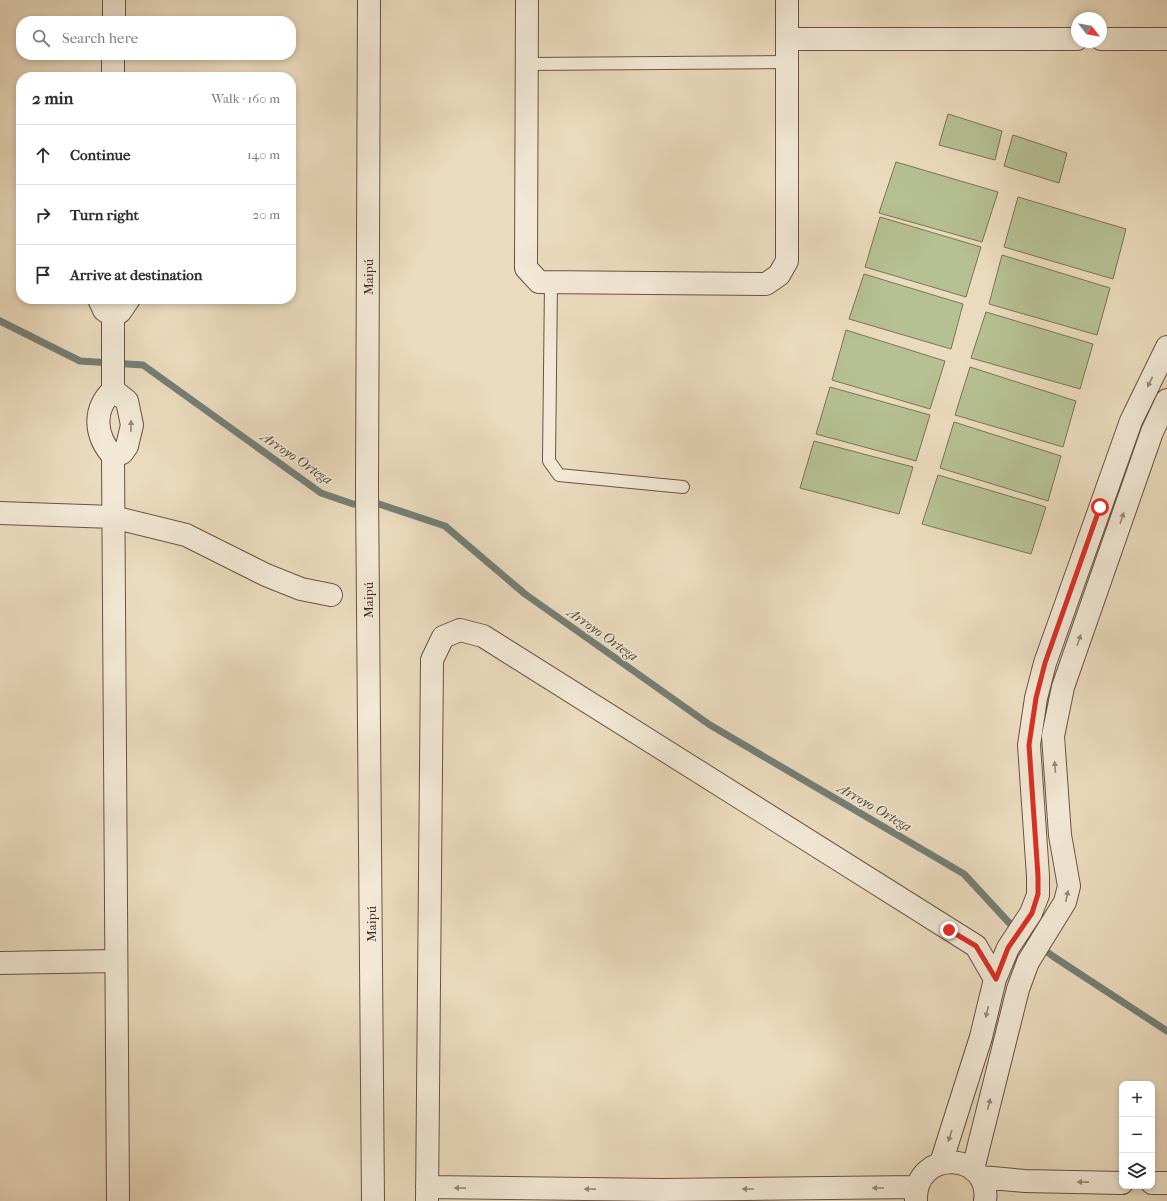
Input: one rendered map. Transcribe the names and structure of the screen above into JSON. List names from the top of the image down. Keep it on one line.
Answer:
{"streets":{"street":["Maipú"]},"water":["Arroyo Ortega"],"north":"bottom right","page":{"search":"Search here","heading":["2 min","Walk · 160 m"],"list":[["Continue","140 m"],["Turn right","20 m"],"Arrive at destination"],"map_buttons":["+","−"]}}
